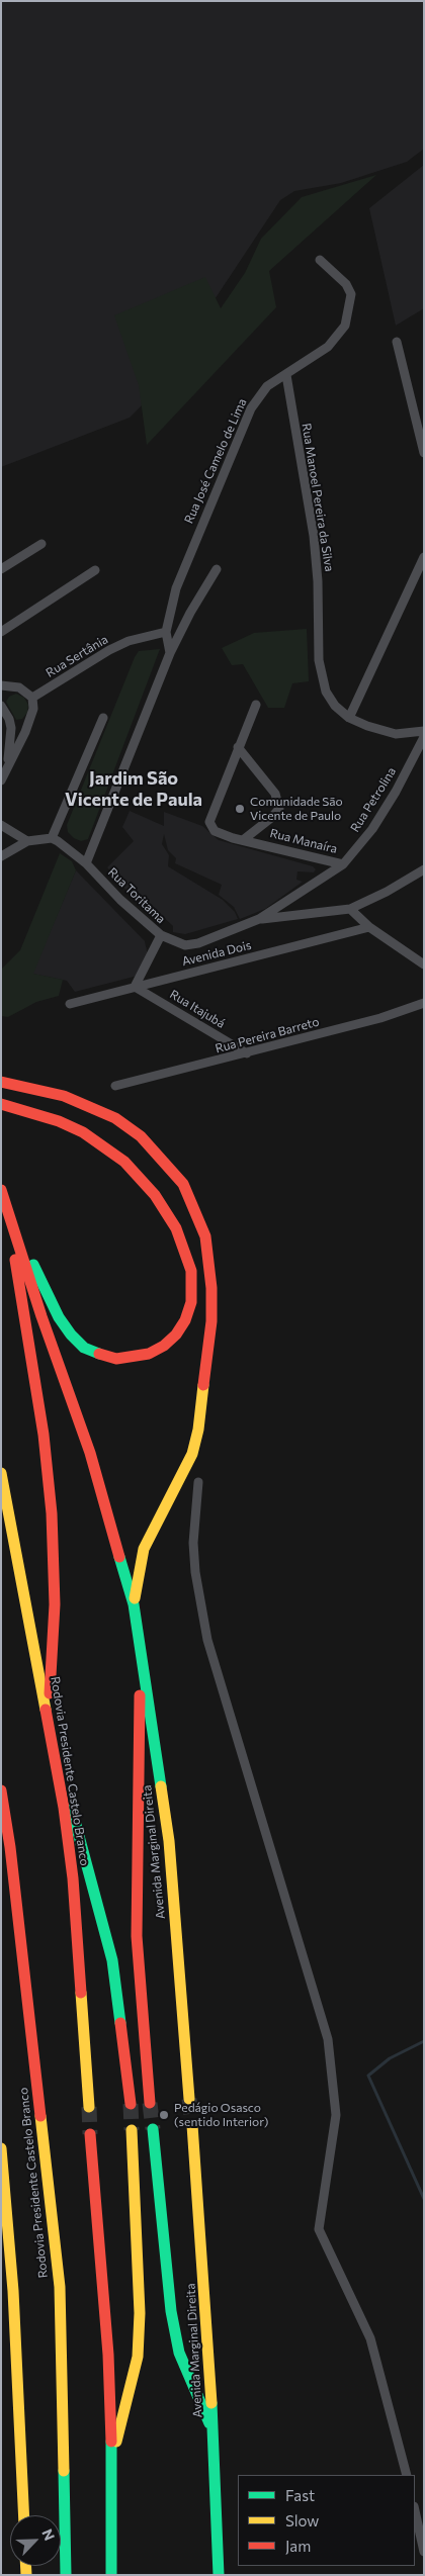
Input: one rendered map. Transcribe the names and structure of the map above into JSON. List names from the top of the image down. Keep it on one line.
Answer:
{"streets":{"highway":["Rodovia Presidente Castelo Branco","Avenida Marginal Direita"],"street":["Rua José Camelo de Lima","Rua Manoel Pereira da Silva","Rua Sertânia","Rua Petrolina","Rua Manaíra","Rua Toritama","Avenida Dois","Rua Itajubá","Rua Pereira Barreto"]},"crossings":[["Rua José Camelo de Lima","Rua Manoel Pereira da Silva"],["Rua José Camelo de Lima","Rua Sertânia"],["Rua Petrolina","Rua Manaíra"],["Rua Petrolina","Rua Toritama"],["Avenida Dois","Rua Itajubá"],["Rua Itajubá","Rua Pereira Barreto"]],"districts":["Jardim São Vicente de Paula"],"places":["Comunidade São Vicente de Paulo","Pedágio Osasco (sentido Interior)"],"legend":["Fast","Slow","Jam"],"north":"top right"}
